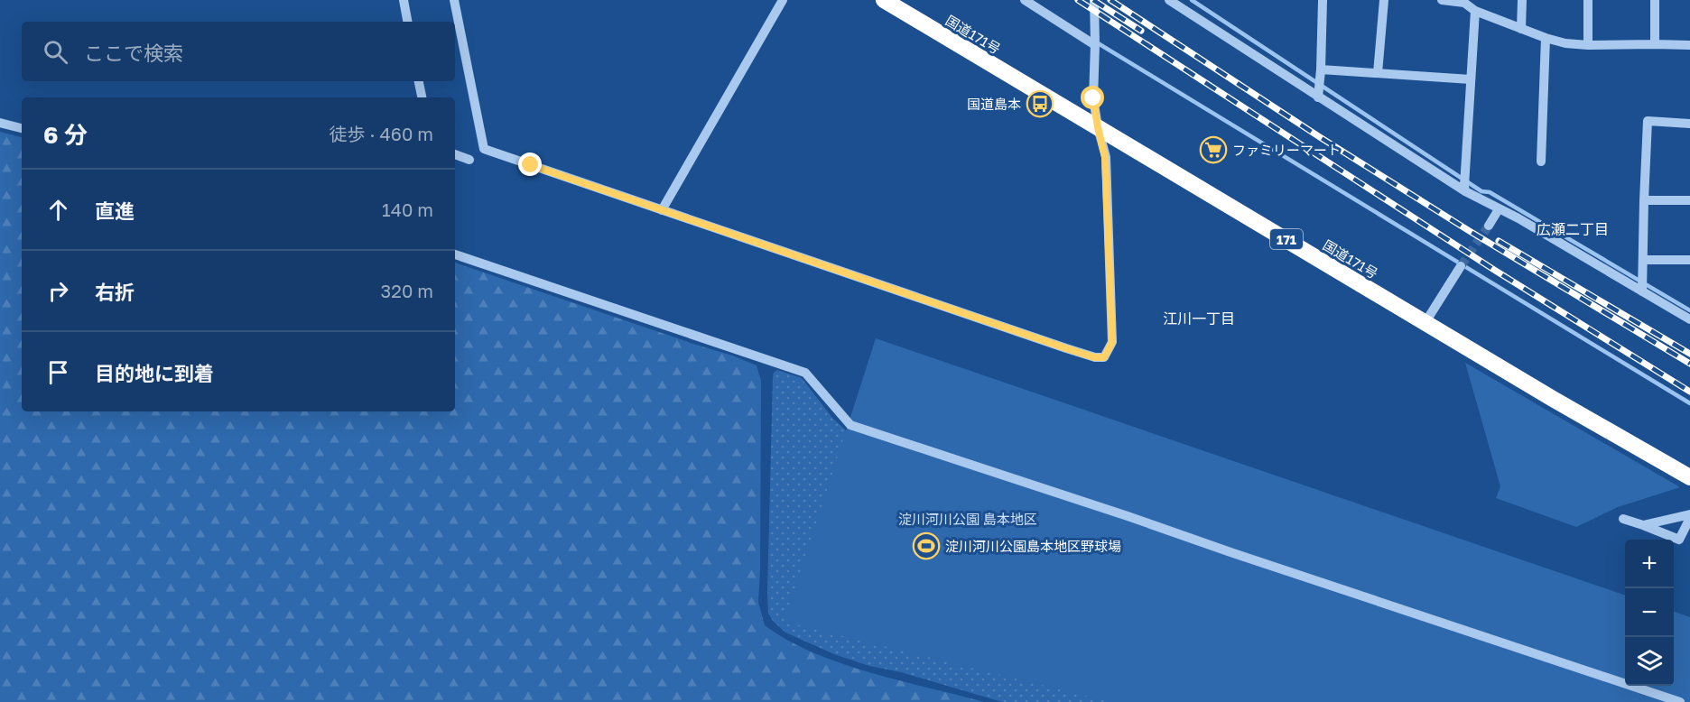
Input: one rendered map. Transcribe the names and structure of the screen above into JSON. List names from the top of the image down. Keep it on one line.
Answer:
{"streets":{"highway":["国道171号","171"]},"districts":["広瀬二丁目","江川一丁目"],"parks":["淀川河川公園 島本地区"],"places":{"bus stop":["国道島本"],"supermarket":["ファミリーマート"],"sports":["淀川河川公園島本地区野球場"]},"page":{"search":"ここで検索","heading":["6 分","徒歩 · 460 m"],"list":[["直進","140 m"],["右折","320 m"],"目的地に到着"],"map_buttons":["+","−"]}}
